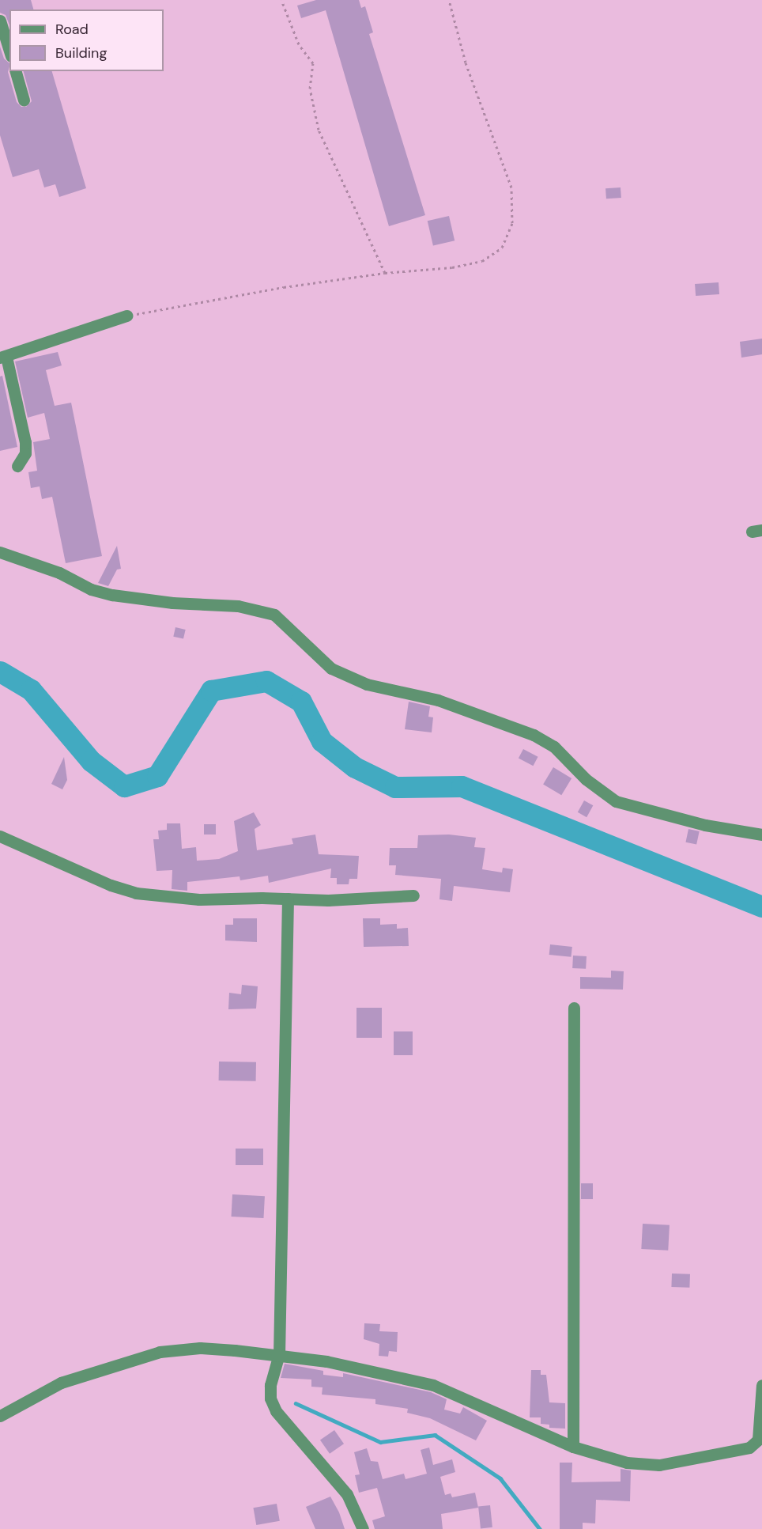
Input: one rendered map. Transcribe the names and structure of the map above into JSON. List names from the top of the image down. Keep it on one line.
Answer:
{"legend":["Road","Building"]}
